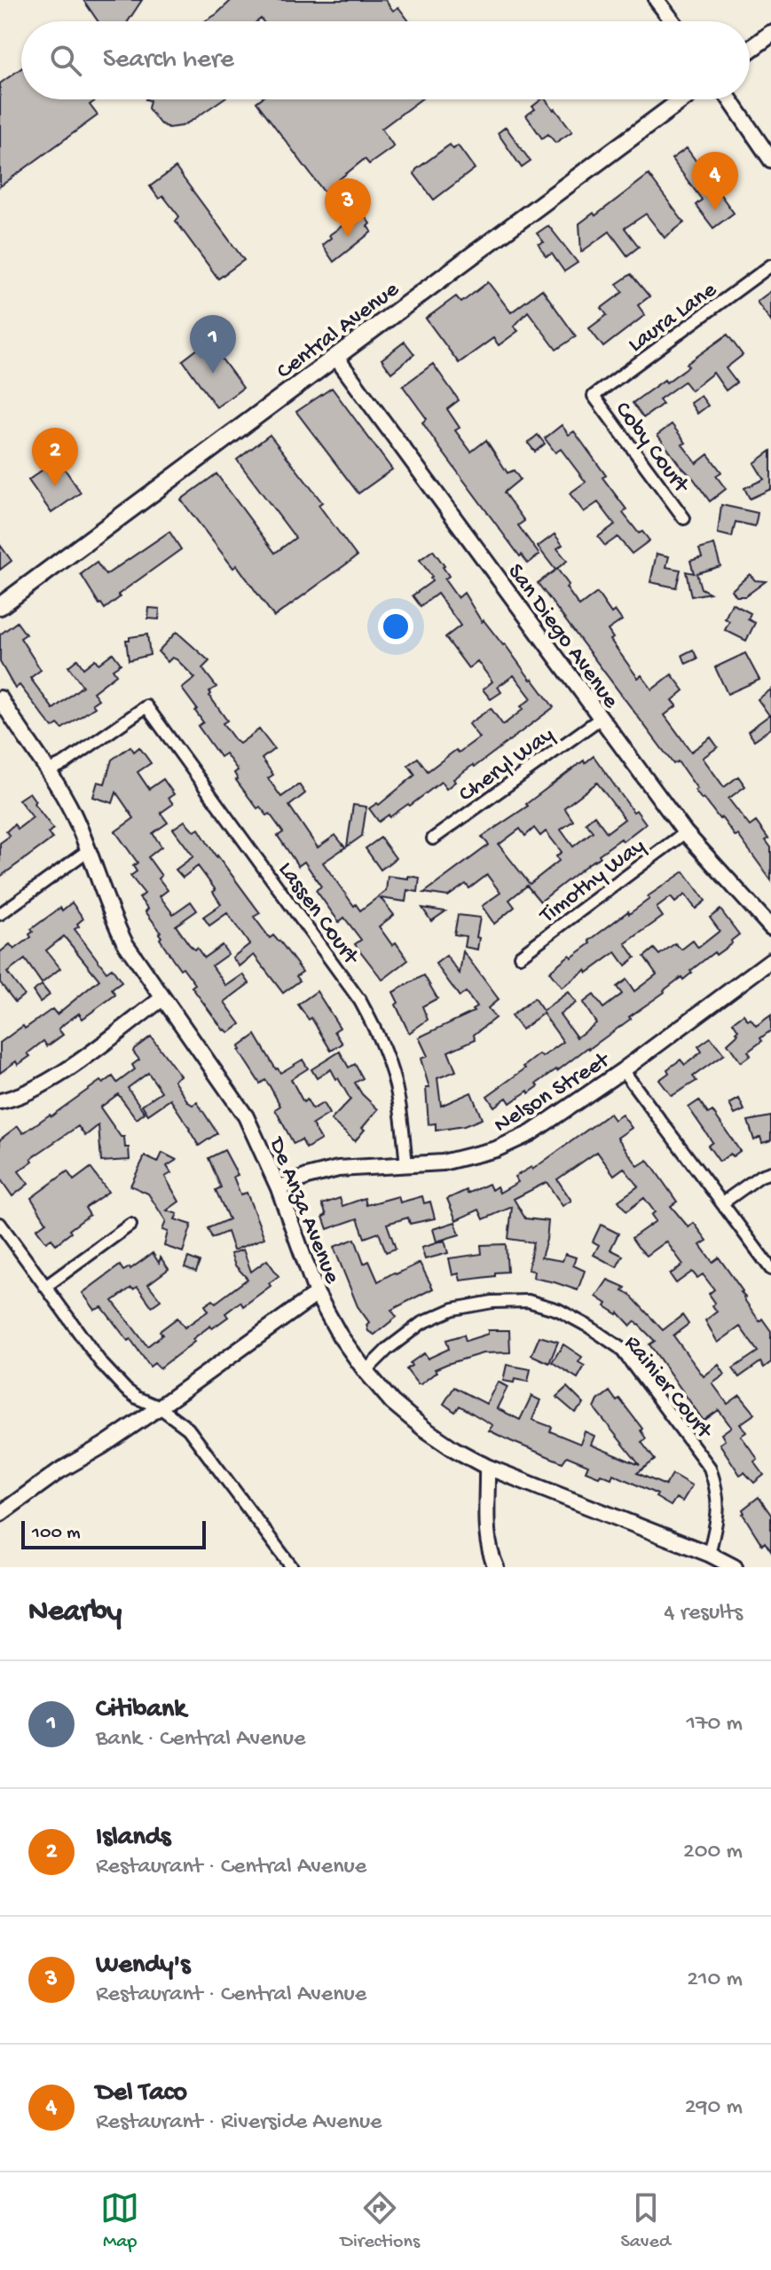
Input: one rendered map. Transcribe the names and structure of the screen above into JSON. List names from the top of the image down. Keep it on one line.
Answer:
{"streets":{"main road":["Central Avenue"],"street":["Laura Lane","Coby Court","San Diego Avenue","Cheryl Way","Timothy Way","Lassen Court","Nelson Street","De Anza Avenue","Rainier Court"]},"crossings":[["Laura Lane","Coby Court"],["Central Avenue","San Diego Avenue"],["San Diego Avenue","Cheryl Way"],["San Diego Avenue","Timothy Way"],["Lassen Court","Nelson Street"],["Lassen Court","De Anza Avenue"],["Nelson Street","De Anza Avenue"],["De Anza Avenue","Rainier Court"]],"scale_bar":"100 m","page":{"search":"Search here","pins":["4","3","1","2"],"scale":"100 m","heading":["Nearby","4 results"],"list":[{"mark":"1","name":"Citibank","note":"Bank · Central Avenue","value":"170 m"},{"mark":"2","name":"Islands","note":"Restaurant · Central Avenue","value":"200 m"},{"mark":"3","name":"Wendy's","note":"Restaurant · Central Avenue","value":"210 m"},{"mark":"4","name":"Del Taco","note":"Restaurant · Riverside Avenue","value":"290 m"}],"nav":["Map","Directions","Saved"]}}
